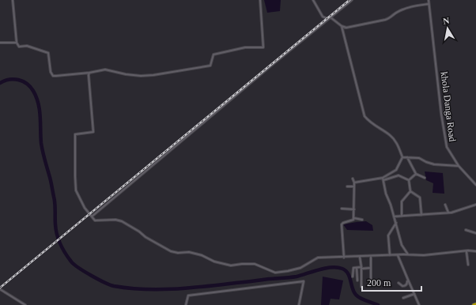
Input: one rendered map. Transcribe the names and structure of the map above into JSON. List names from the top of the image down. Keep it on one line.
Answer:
{"streets":{"street":["khola Danga Road"]},"scale_bar":"200 m","north":"top"}
